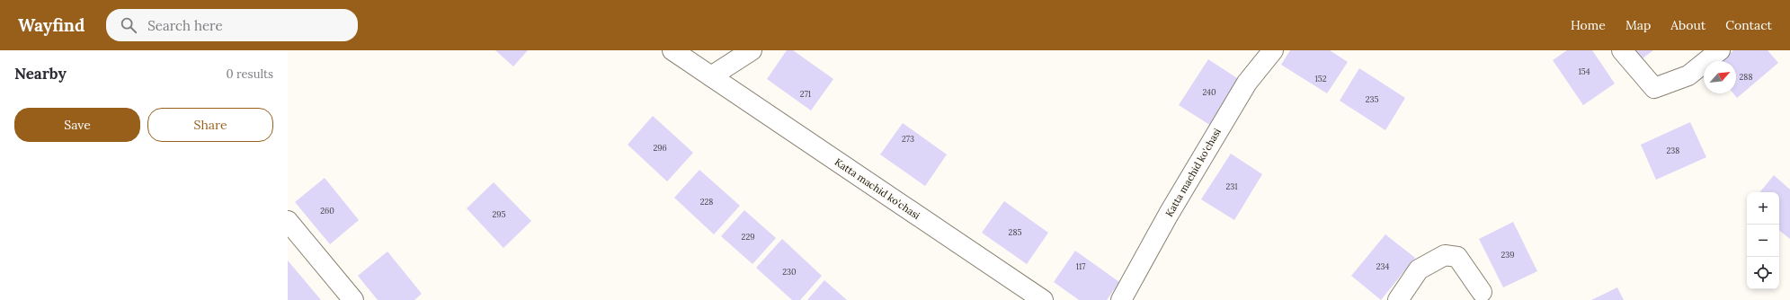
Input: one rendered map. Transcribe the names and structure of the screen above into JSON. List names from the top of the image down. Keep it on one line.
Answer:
{"streets":{"street":["Katta machid ko'chasi"]},"house_numbers":["154","288","152","240","271","235","273","296","238","231","228","260","295","285","229","239","117","234","230"],"north":"top right","page":{"header":"Wayfind","search":"Search here","nav":["Home","Map","About","Contact"],"heading":["Nearby","0 results"],"buttons":["Save","Share"],"map_buttons":["+","−"]}}
